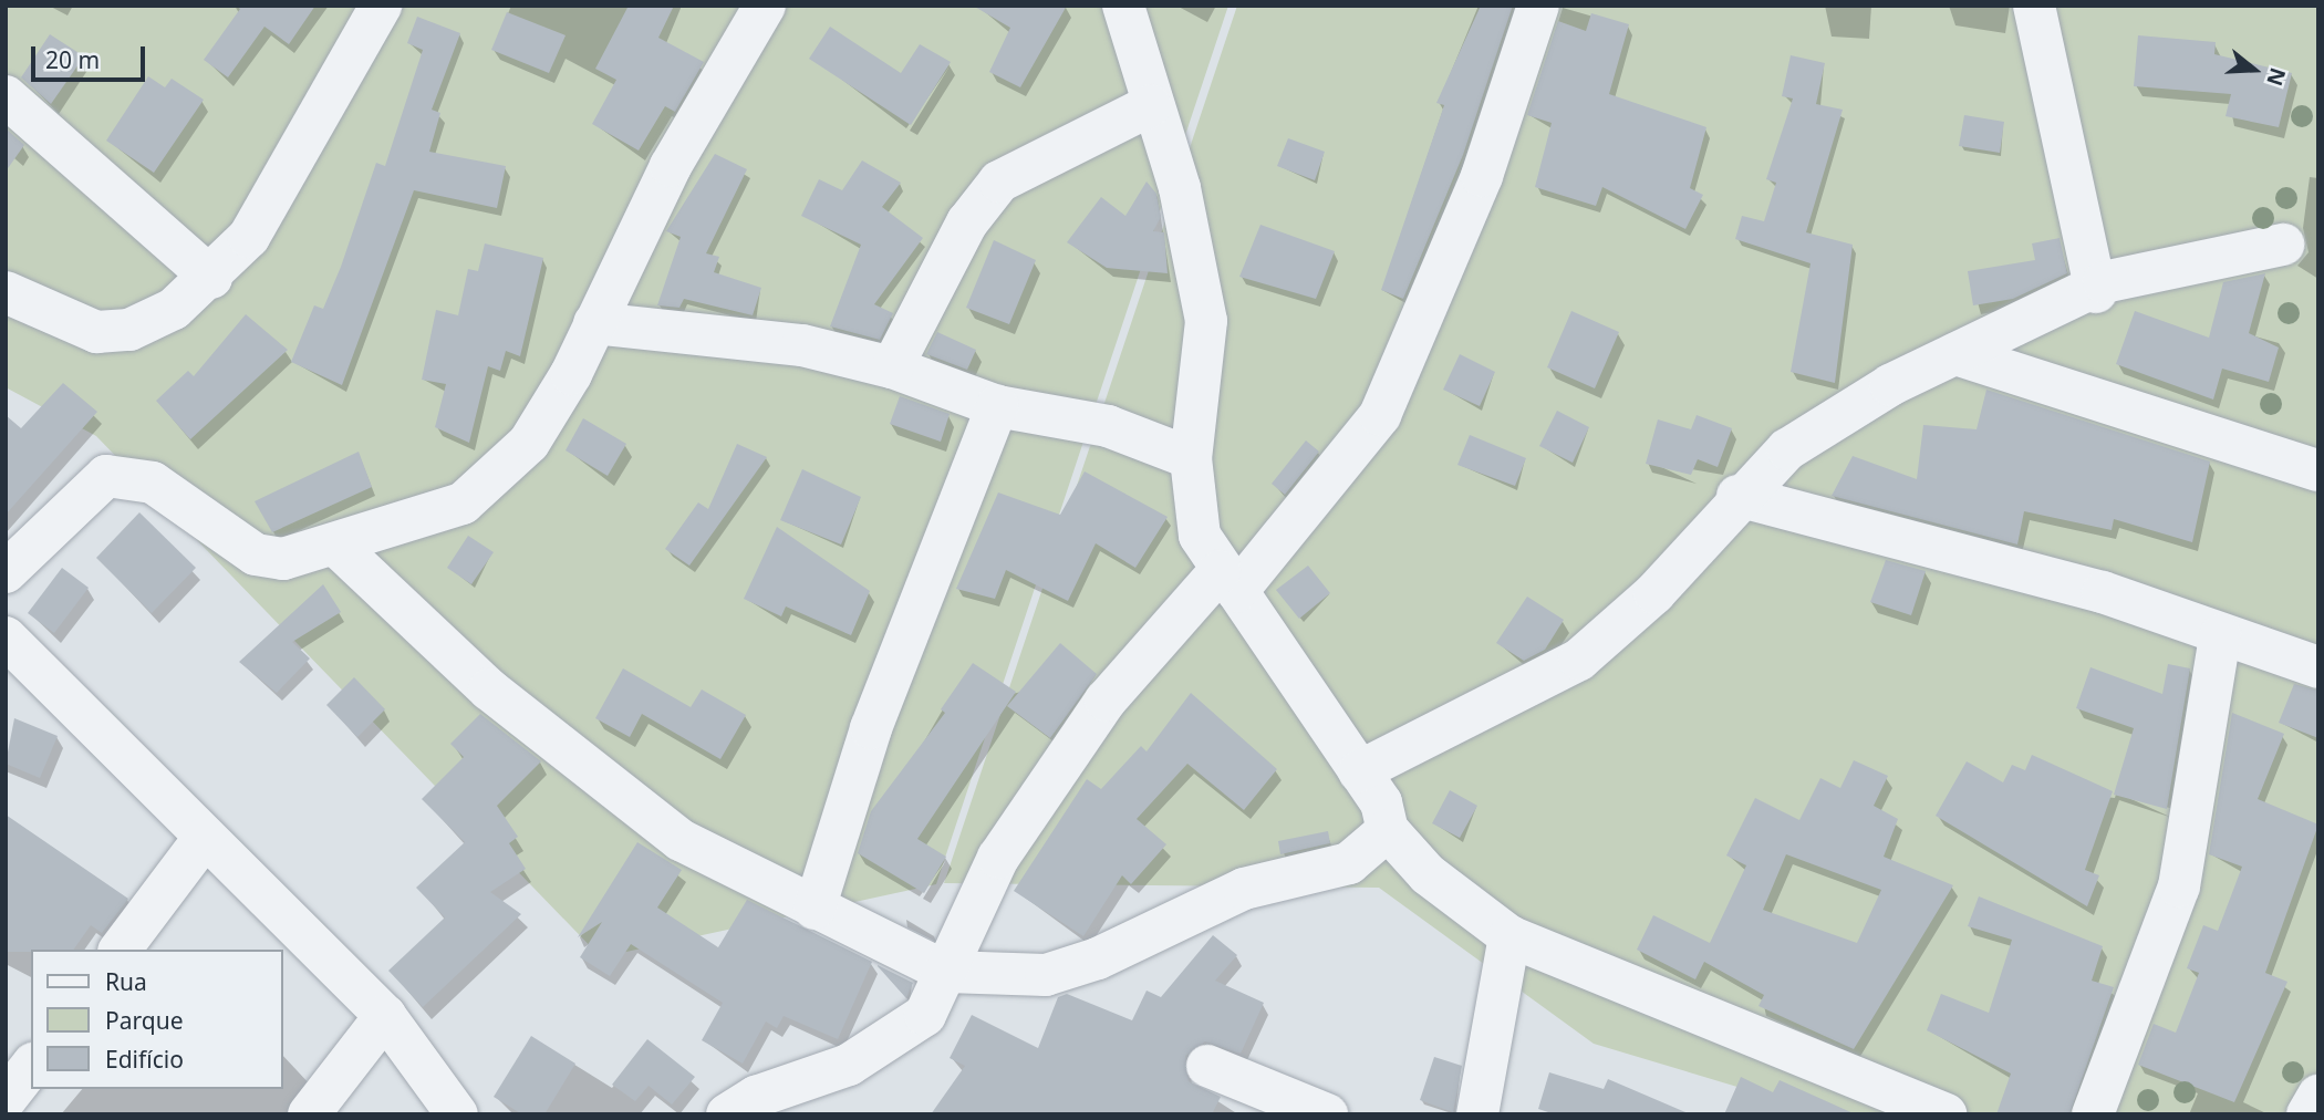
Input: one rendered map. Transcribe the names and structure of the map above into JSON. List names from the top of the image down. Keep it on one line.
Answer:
{"legend":["Rua","Parque","Edifício"],"scale_bar":"20 m","north":"right"}
